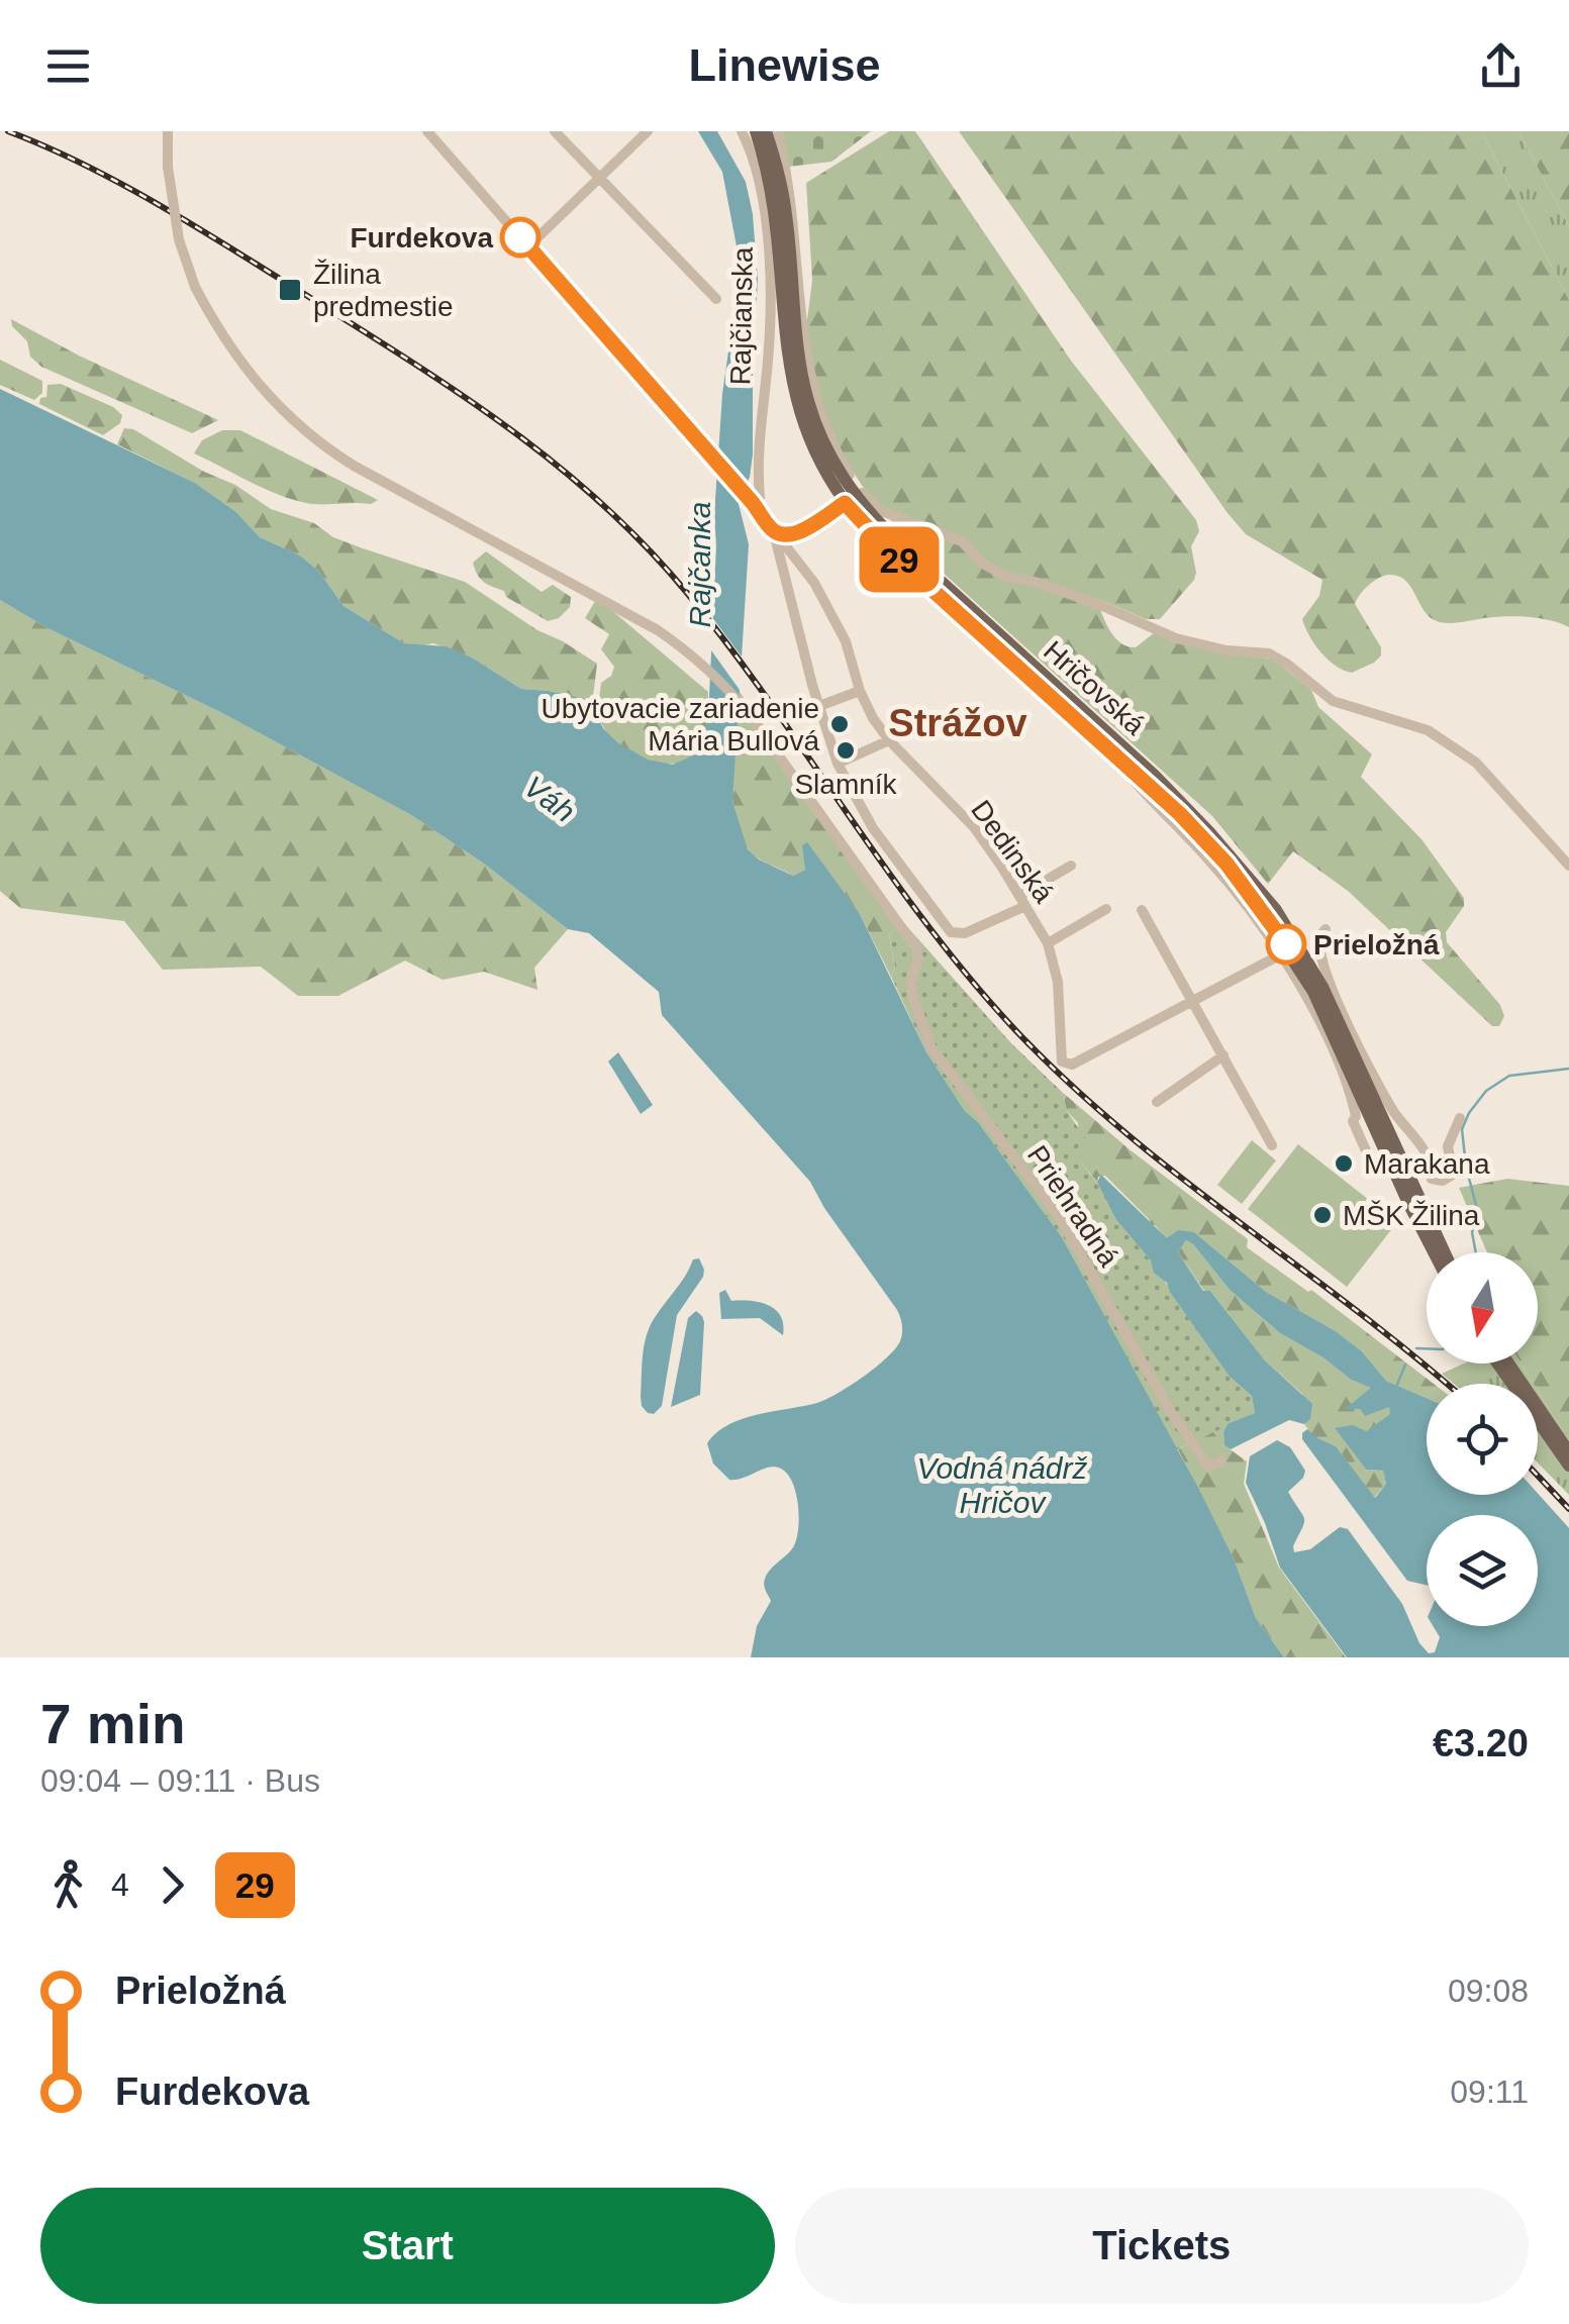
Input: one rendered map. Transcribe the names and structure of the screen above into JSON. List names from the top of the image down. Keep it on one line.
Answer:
{"streets":{"main road":["Hričovská"],"street":["Rajčianska","Dedinská","Priehradná"]},"crossings":[["Rajčianska","Dedinská"]],"districts":["Strážov"],"water":["Rajčanka","Váh","Vodná nádrž Hričov"],"places":{"other":["Furdekova","Ubytovacie zariadenie Mária Bullová","Slamník","Prieložná","Marakana","MŠK Žilina"],"transit":["Žilina predmestie"]},"lines":["bus line 29"],"north":"bottom","page":{"header":"Linewise","on_map":"29","heading":["7 min","09:04 – 09:11 · Bus","€3.20"],"legs":["4","29"],"list":[{"name":"Prieložná","value":"09:08"},{"name":"Furdekova","value":"09:11"}],"buttons":["Start","Tickets"]}}
